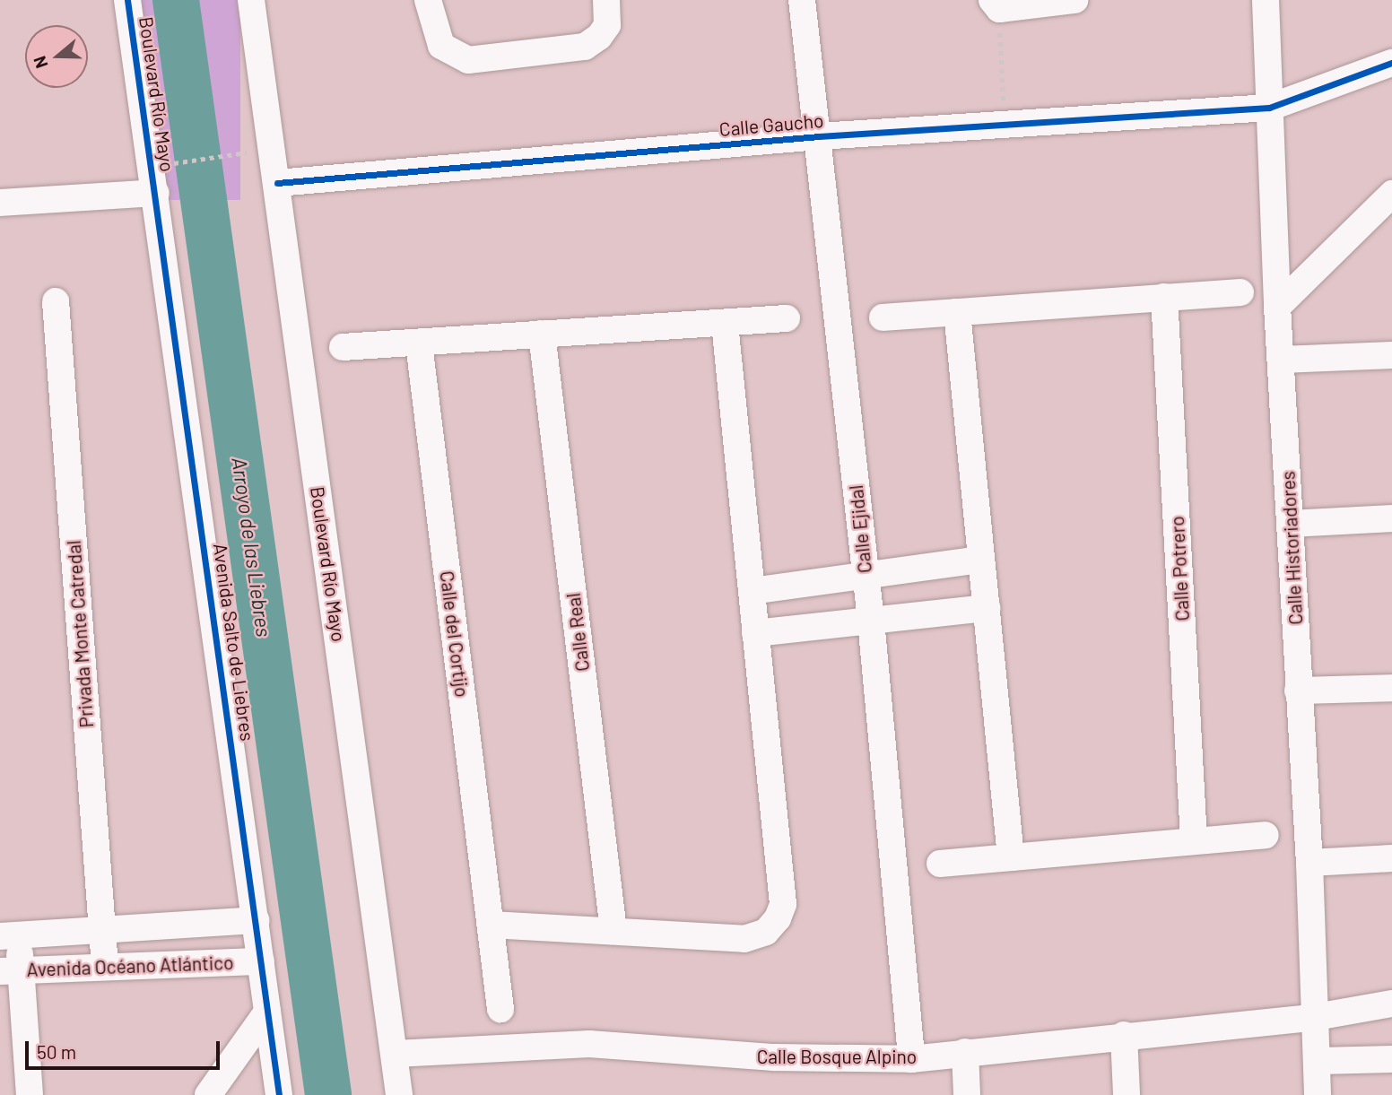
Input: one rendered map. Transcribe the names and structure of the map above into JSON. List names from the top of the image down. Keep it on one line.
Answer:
{"streets":{"street":["Boulevard Río Mayo","Calle Gaucho","Calle Ejidal","Calle Historiadores","Calle Potrero","Calle Real","Privada Monte Catredal","Calle del Cortijo","Avenida Salto de Liebres","Avenida Océano Atlántico","Calle Bosque Alpino"]},"crossings":[["Boulevard Río Mayo","Calle Gaucho"],["Boulevard Río Mayo","Avenida Salto de Liebres"],["Boulevard Río Mayo","Calle Bosque Alpino"],["Calle Gaucho","Calle Ejidal"],["Calle Gaucho","Calle Historiadores"],["Calle Ejidal","Calle Bosque Alpino"],["Calle Historiadores","Calle Bosque Alpino"],["Privada Monte Catredal","Avenida Océano Atlántico"],["Avenida Salto de Liebres","Avenida Océano Atlántico"]],"water":["Arroyo de las Liebres"],"scale_bar":"50 m","north":"left"}
